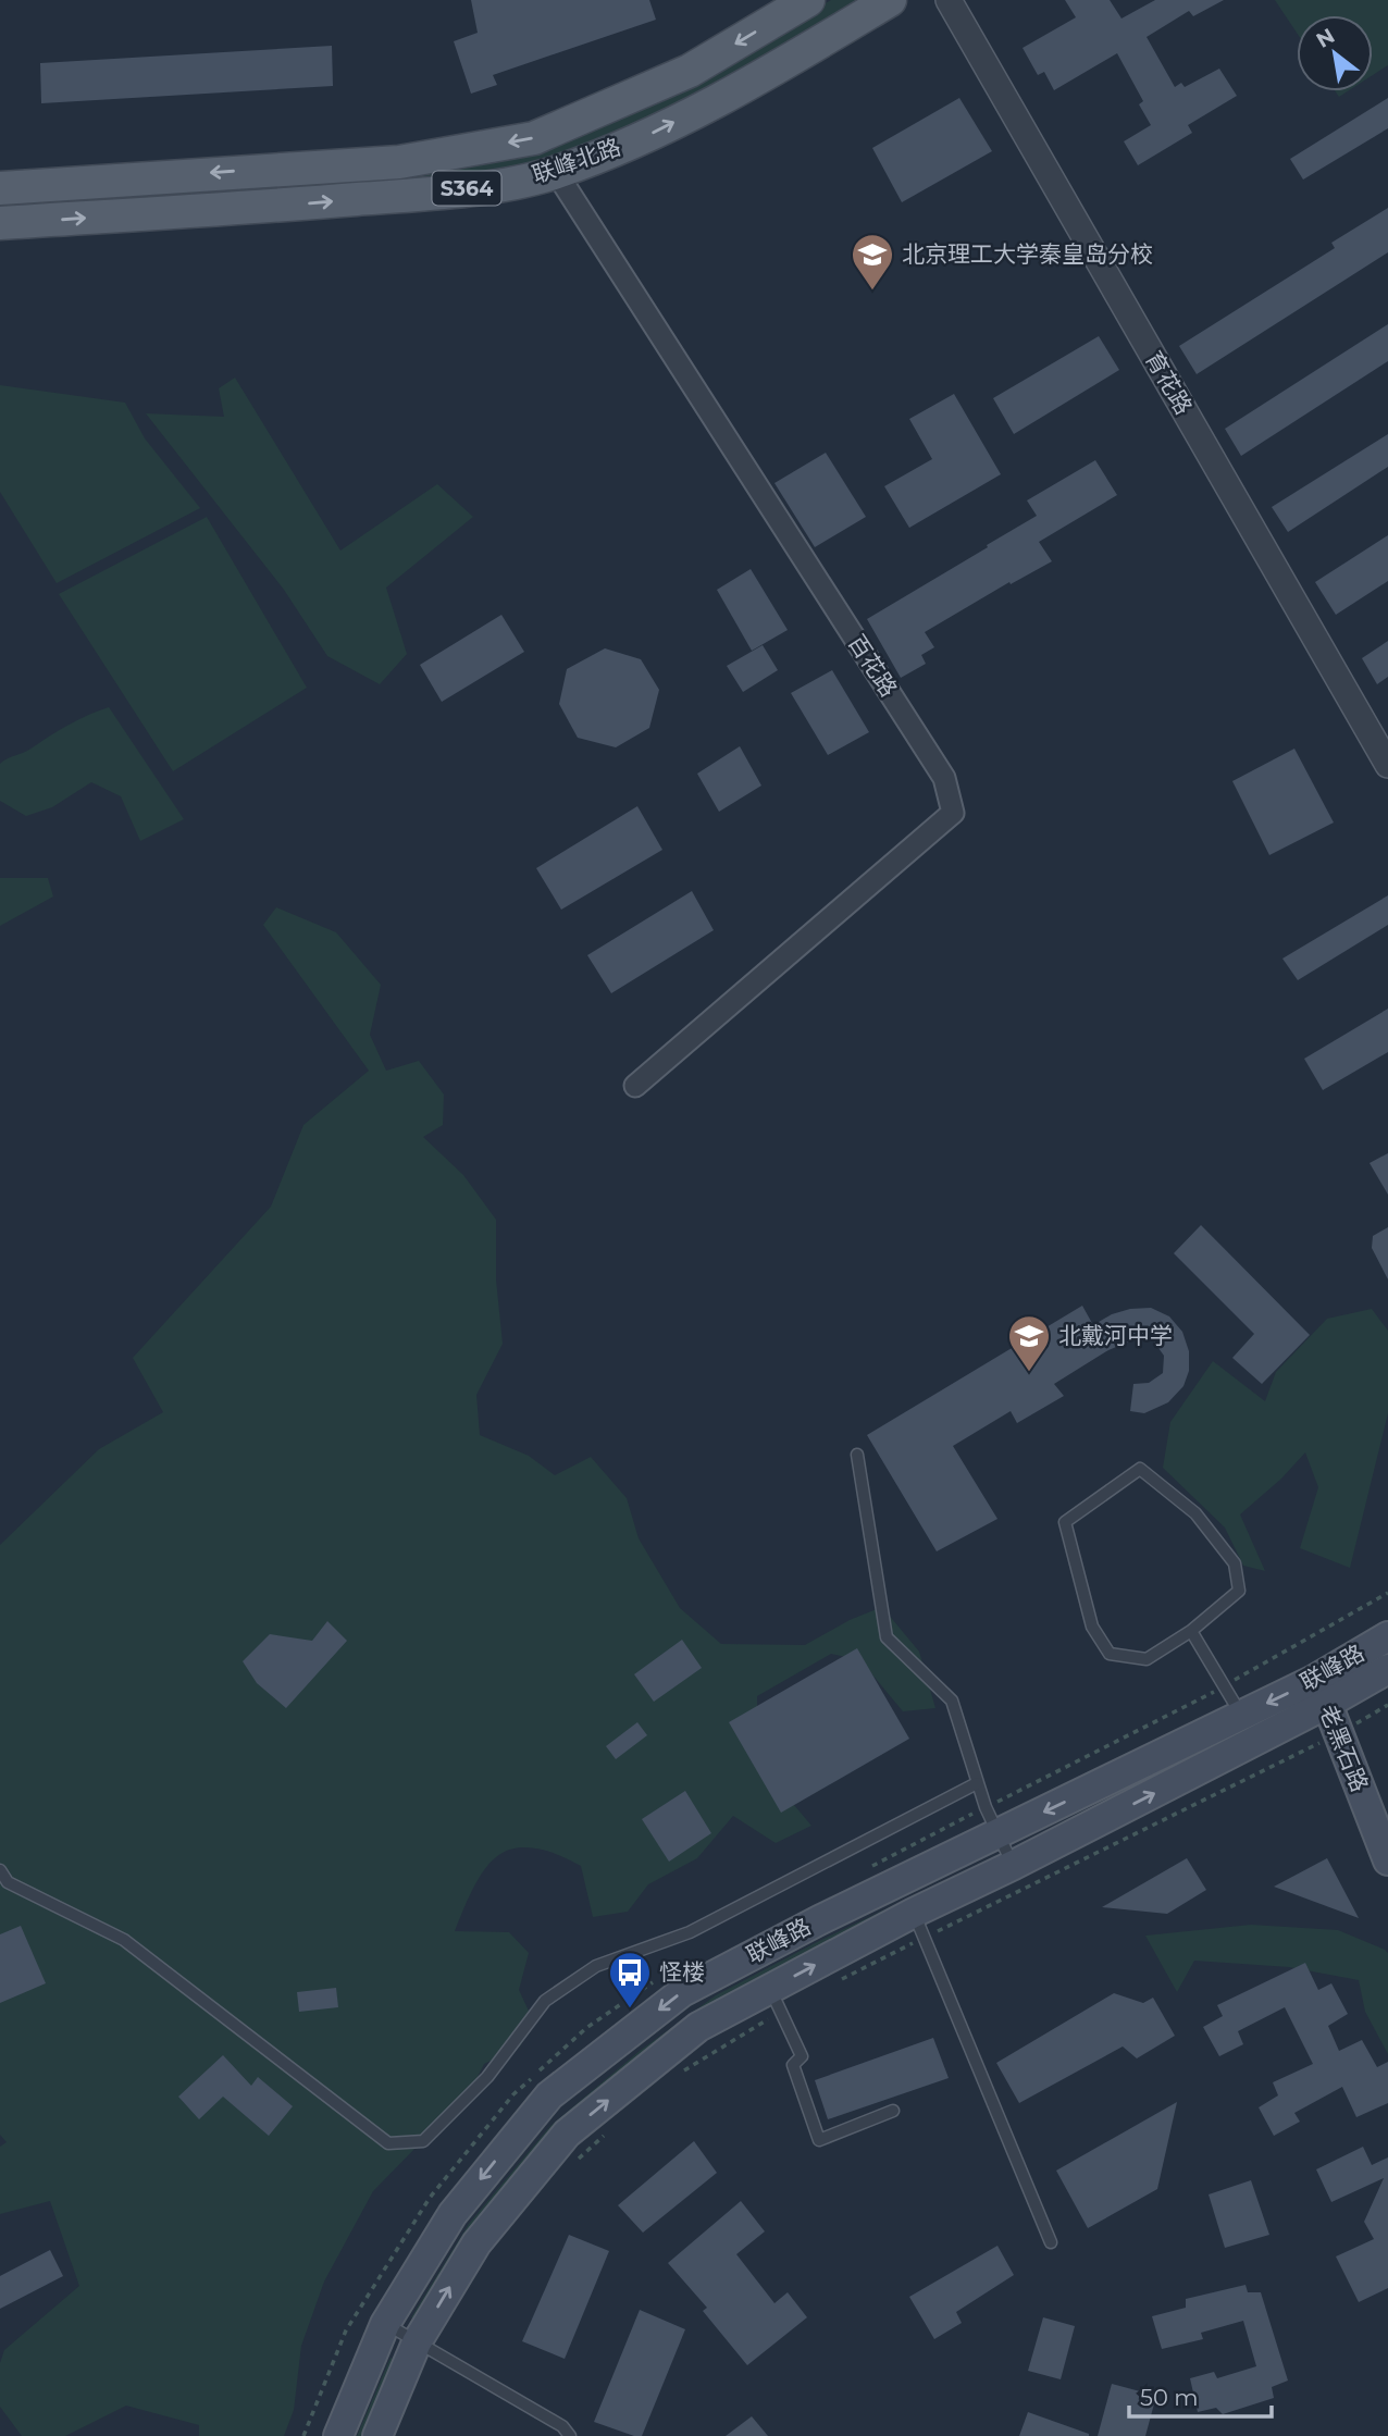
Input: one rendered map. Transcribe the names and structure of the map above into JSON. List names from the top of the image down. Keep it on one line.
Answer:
{"streets":{"main road":["联峰北路","S364","联峰路","老黑石路"],"street":["育花路","百花路"]},"crossings":[["联峰北路","百花路"],["联峰路","老黑石路"]],"places":{"school or university":["北京理工大学秦皇岛分校","北戴河中学"],"bus stop":["怪楼"]},"scale_bar":"50 m","north":"top left"}
